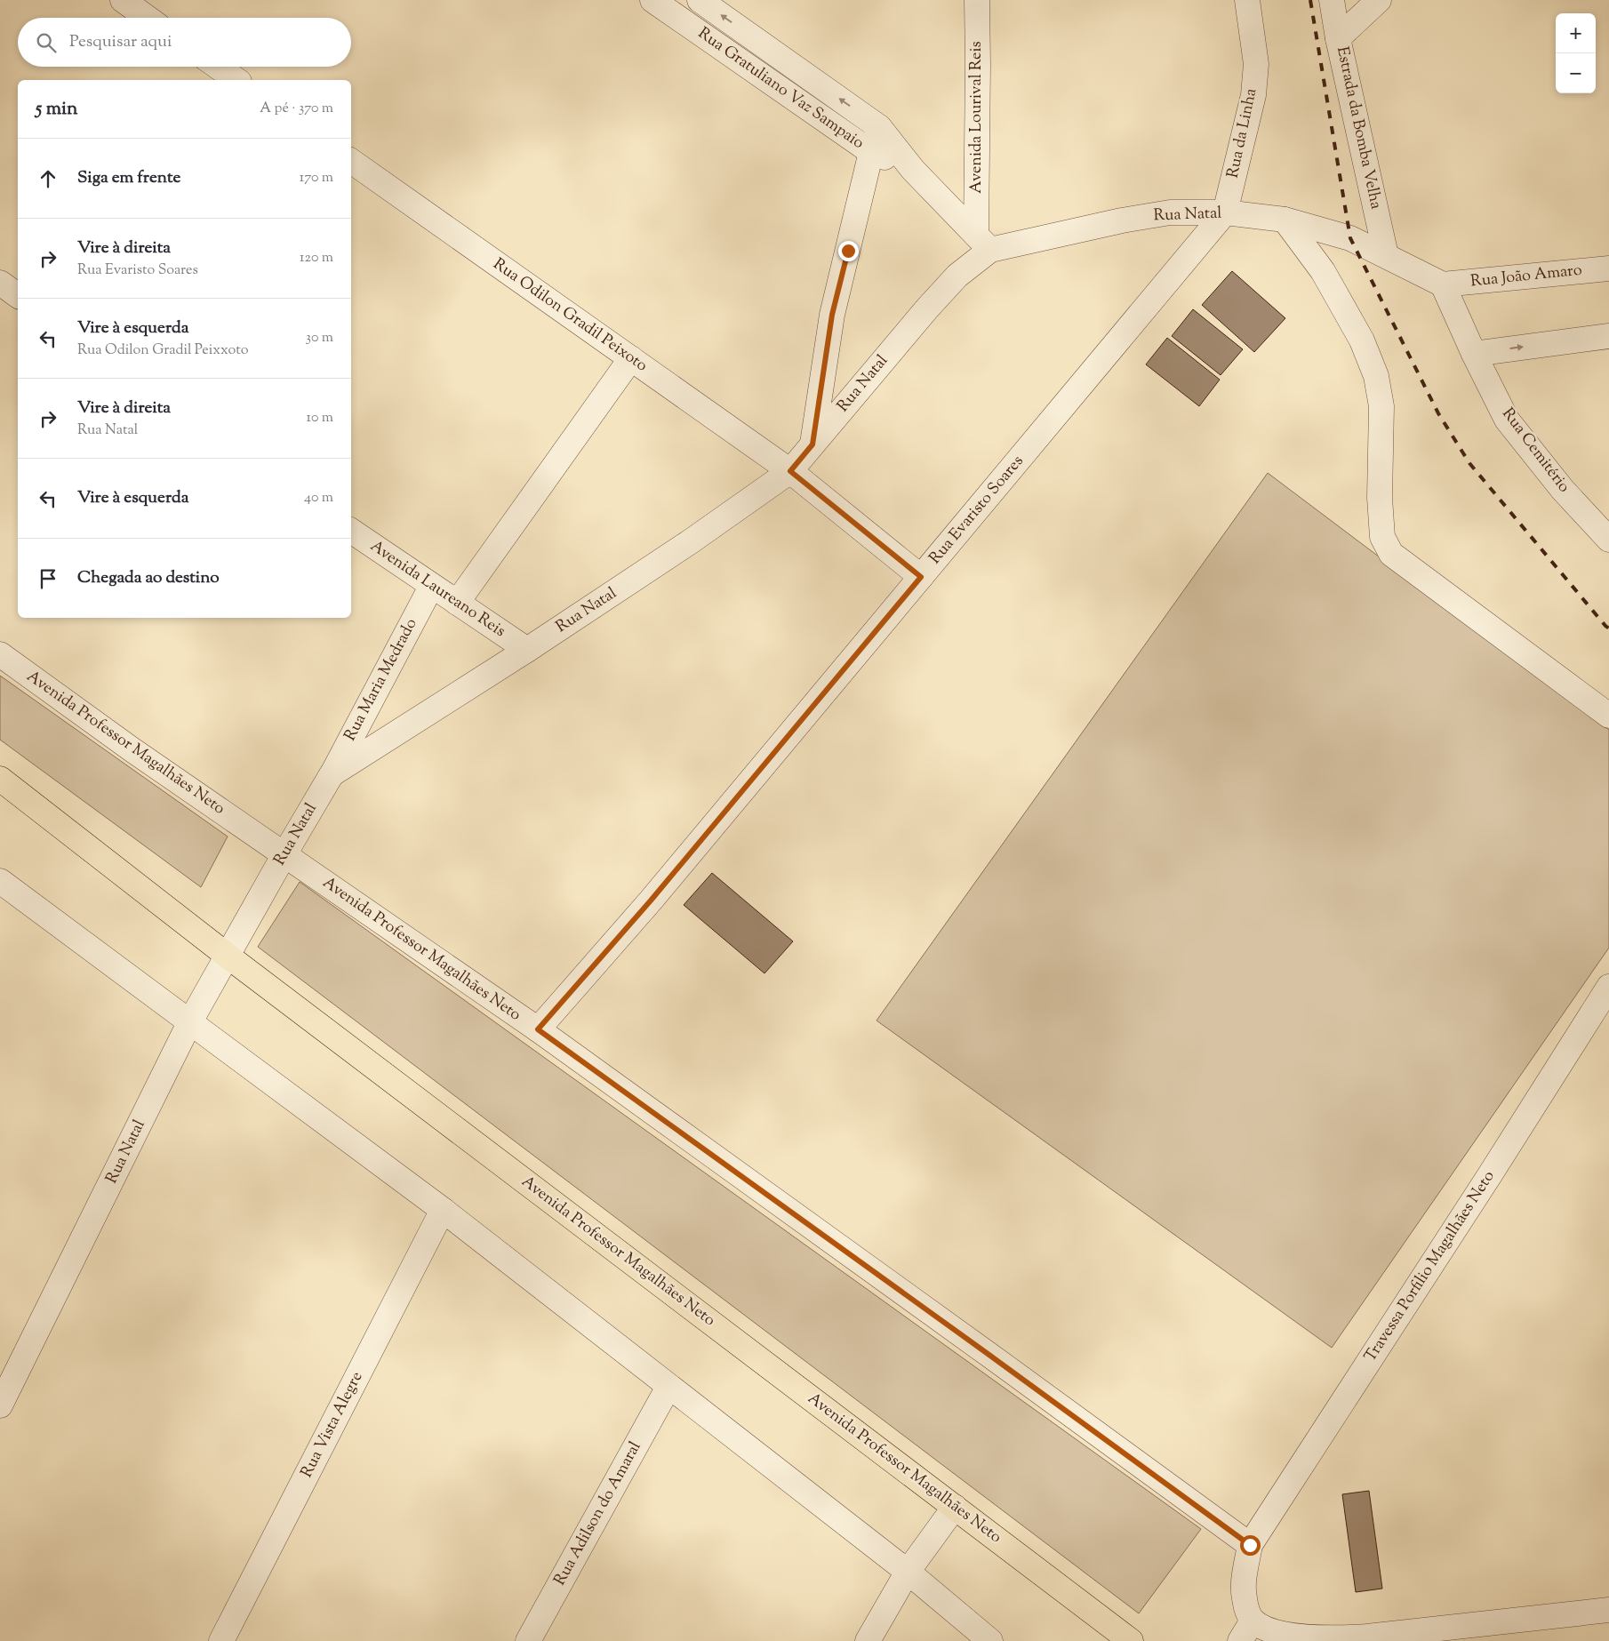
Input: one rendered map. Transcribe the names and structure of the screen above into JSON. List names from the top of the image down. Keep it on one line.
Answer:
{"streets":{"main road":["Avenida Professor Magalhães Neto"],"street":["Rua Gratuliano Vaz Sampaio","Avenida Lourival Reis","Estrada da Bomba Velha","Rua da Linha","Rua Natal","Rua João Amaro","Rua Odilon Gradil Peixoto","Rua Cemitério","Rua Evaristo Soares","Avenida Laureano Reis","Rua Maria Medrado","Travessa Porfilio Magalhães Neto","Rua Vista Alegre","Rua Adilson do Amaral"]},"crossings":[["Rua Gratuliano Vaz Sampaio","Avenida Lourival Reis"],["Rua Gratuliano Vaz Sampaio","Rua Natal"],["Avenida Lourival Reis","Rua Natal"],["Estrada da Bomba Velha","Rua Natal"],["Rua da Linha","Rua Natal"],["Rua da Linha","Rua Evaristo Soares"],["Rua Natal","Rua João Amaro"],["Rua Natal","Rua Odilon Gradil Peixoto"],["Rua Natal","Rua Cemitério"],["Rua Natal","Rua Evaristo Soares"],["Rua Natal","Avenida Laureano Reis"],["Rua Natal","Rua Maria Medrado"],["Rua Natal","Avenida Professor Magalhães Neto"],["Rua João Amaro","Rua Cemitério"],["Rua Odilon Gradil Peixoto","Rua Evaristo Soares"],["Rua Evaristo Soares","Avenida Professor Magalhães Neto"],["Avenida Laureano Reis","Rua Maria Medrado"],["Avenida Professor Magalhães Neto","Travessa Porfilio Magalhães Neto"]],"page":{"map_buttons":["+","−"],"search":"Pesquisar aqui","heading":["5 min","A pé · 370 m"],"list":[["Siga em frente","170 m"],["Vire à direita","Rua Evaristo Soares","120 m"],["Vire à esquerda","Rua Odilon Gradil Peixxoto","30 m"],["Vire à direita","Rua Natal","10 m"],["Vire à esquerda","40 m"],"Chegada ao destino"]}}
